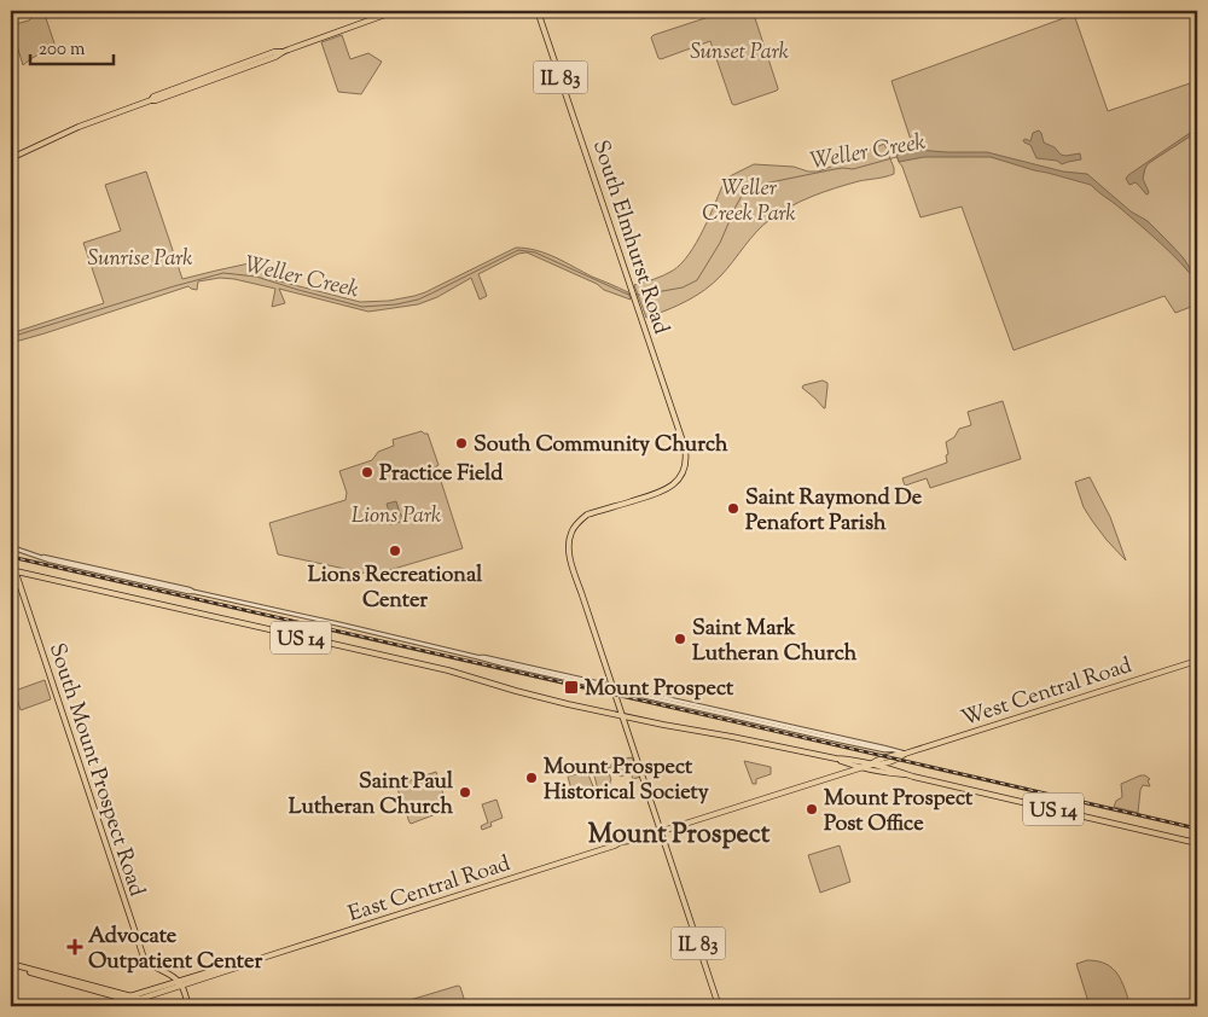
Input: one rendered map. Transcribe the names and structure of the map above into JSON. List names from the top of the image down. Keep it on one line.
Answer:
{"streets":{"main road":["IL 83","South Elmhurst Road","US 14","West Central Road","South Mount Prospect Road","East Central Road"]},"crossings":[["IL 83","South Elmhurst Road"],["IL 83","US 14"],["IL 83","West Central Road"],["IL 83","East Central Road"],["US 14","West Central Road"],["US 14","South Mount Prospect Road"],["West Central Road","East Central Road"],["South Mount Prospect Road","East Central Road"]],"districts":["Mount Prospect"],"water":["Weller Creek"],"parks":["Sunset Park","Weller Creek Park","Sunrise Park","Lions Park"],"places":{"other":["South Community Church","Practice Field","Saint Raymond De Penafort Parish","Lions Recreational Center","Saint Mark Lutheran Church","Mount Prospect Historical Society","Saint Paul Lutheran Church","Mount Prospect Post Office"],"transit":["Mount Prospect"],"health":["Advocate Outpatient Center"]},"scale_bar":"200 m"}
